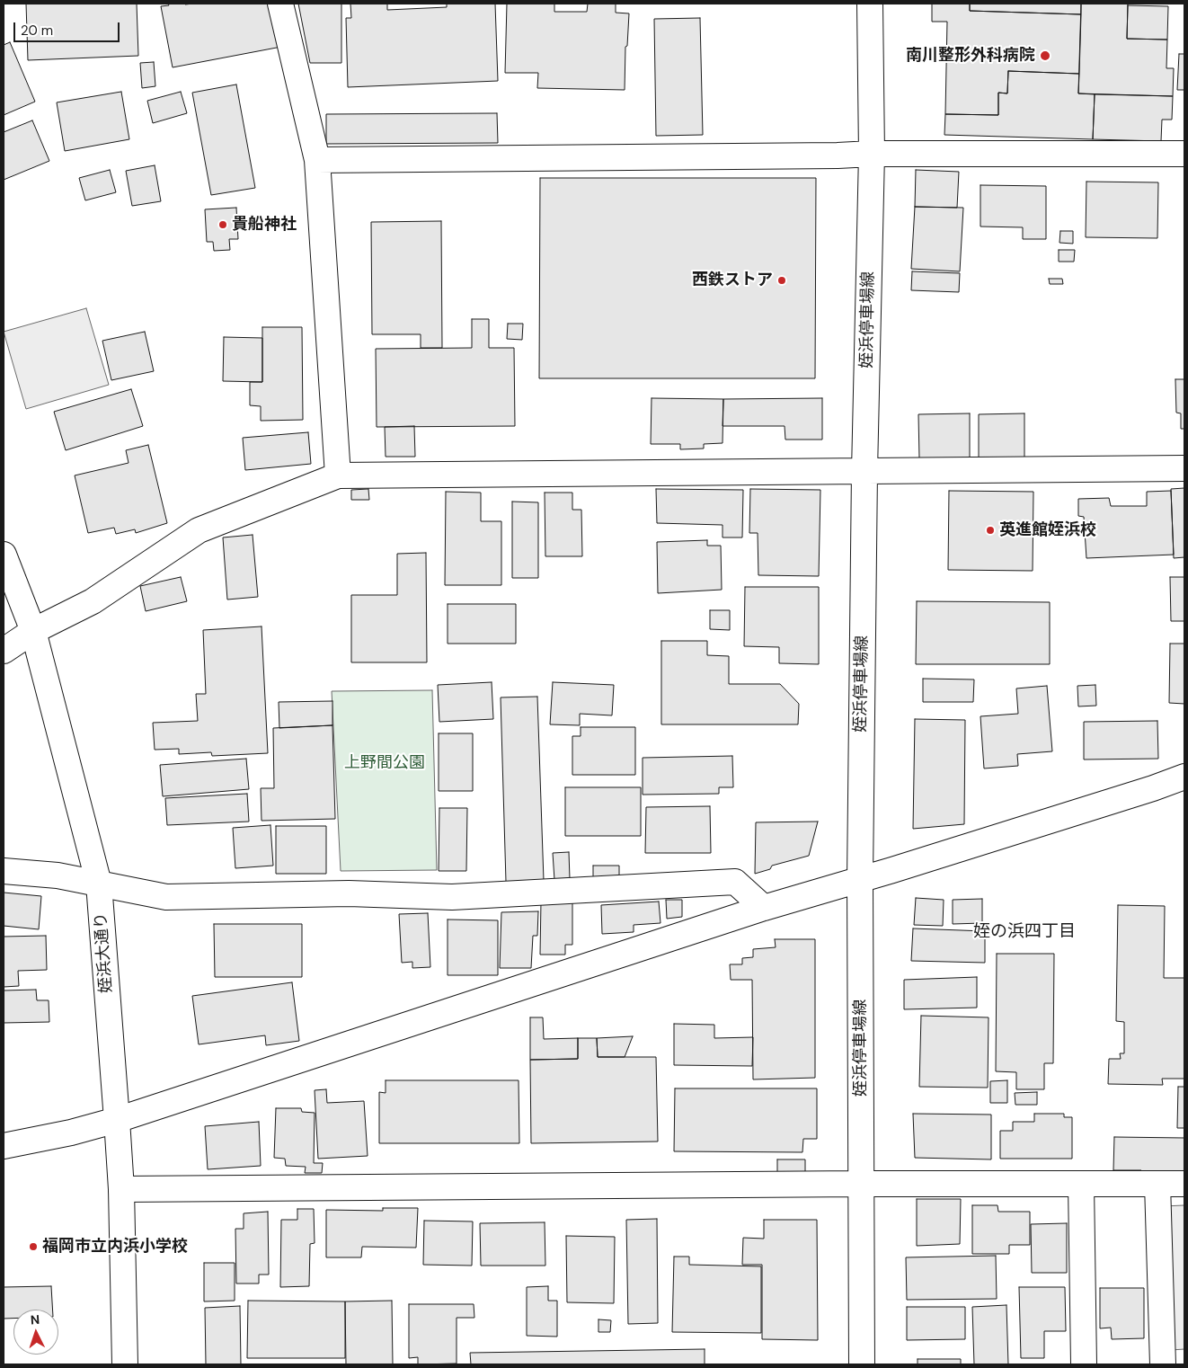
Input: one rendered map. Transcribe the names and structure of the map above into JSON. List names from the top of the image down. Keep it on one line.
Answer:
{"streets":{"street":["姪浜停車場線","姪浜大通り"]},"districts":["姪の浜四丁目"],"parks":["上野間公園"],"places":["南川整形外科病院","貴船神社","西鉄ストア","英進館姪浜校","福岡市立内浜小学校"],"scale_bar":"20 m","north":"top"}
